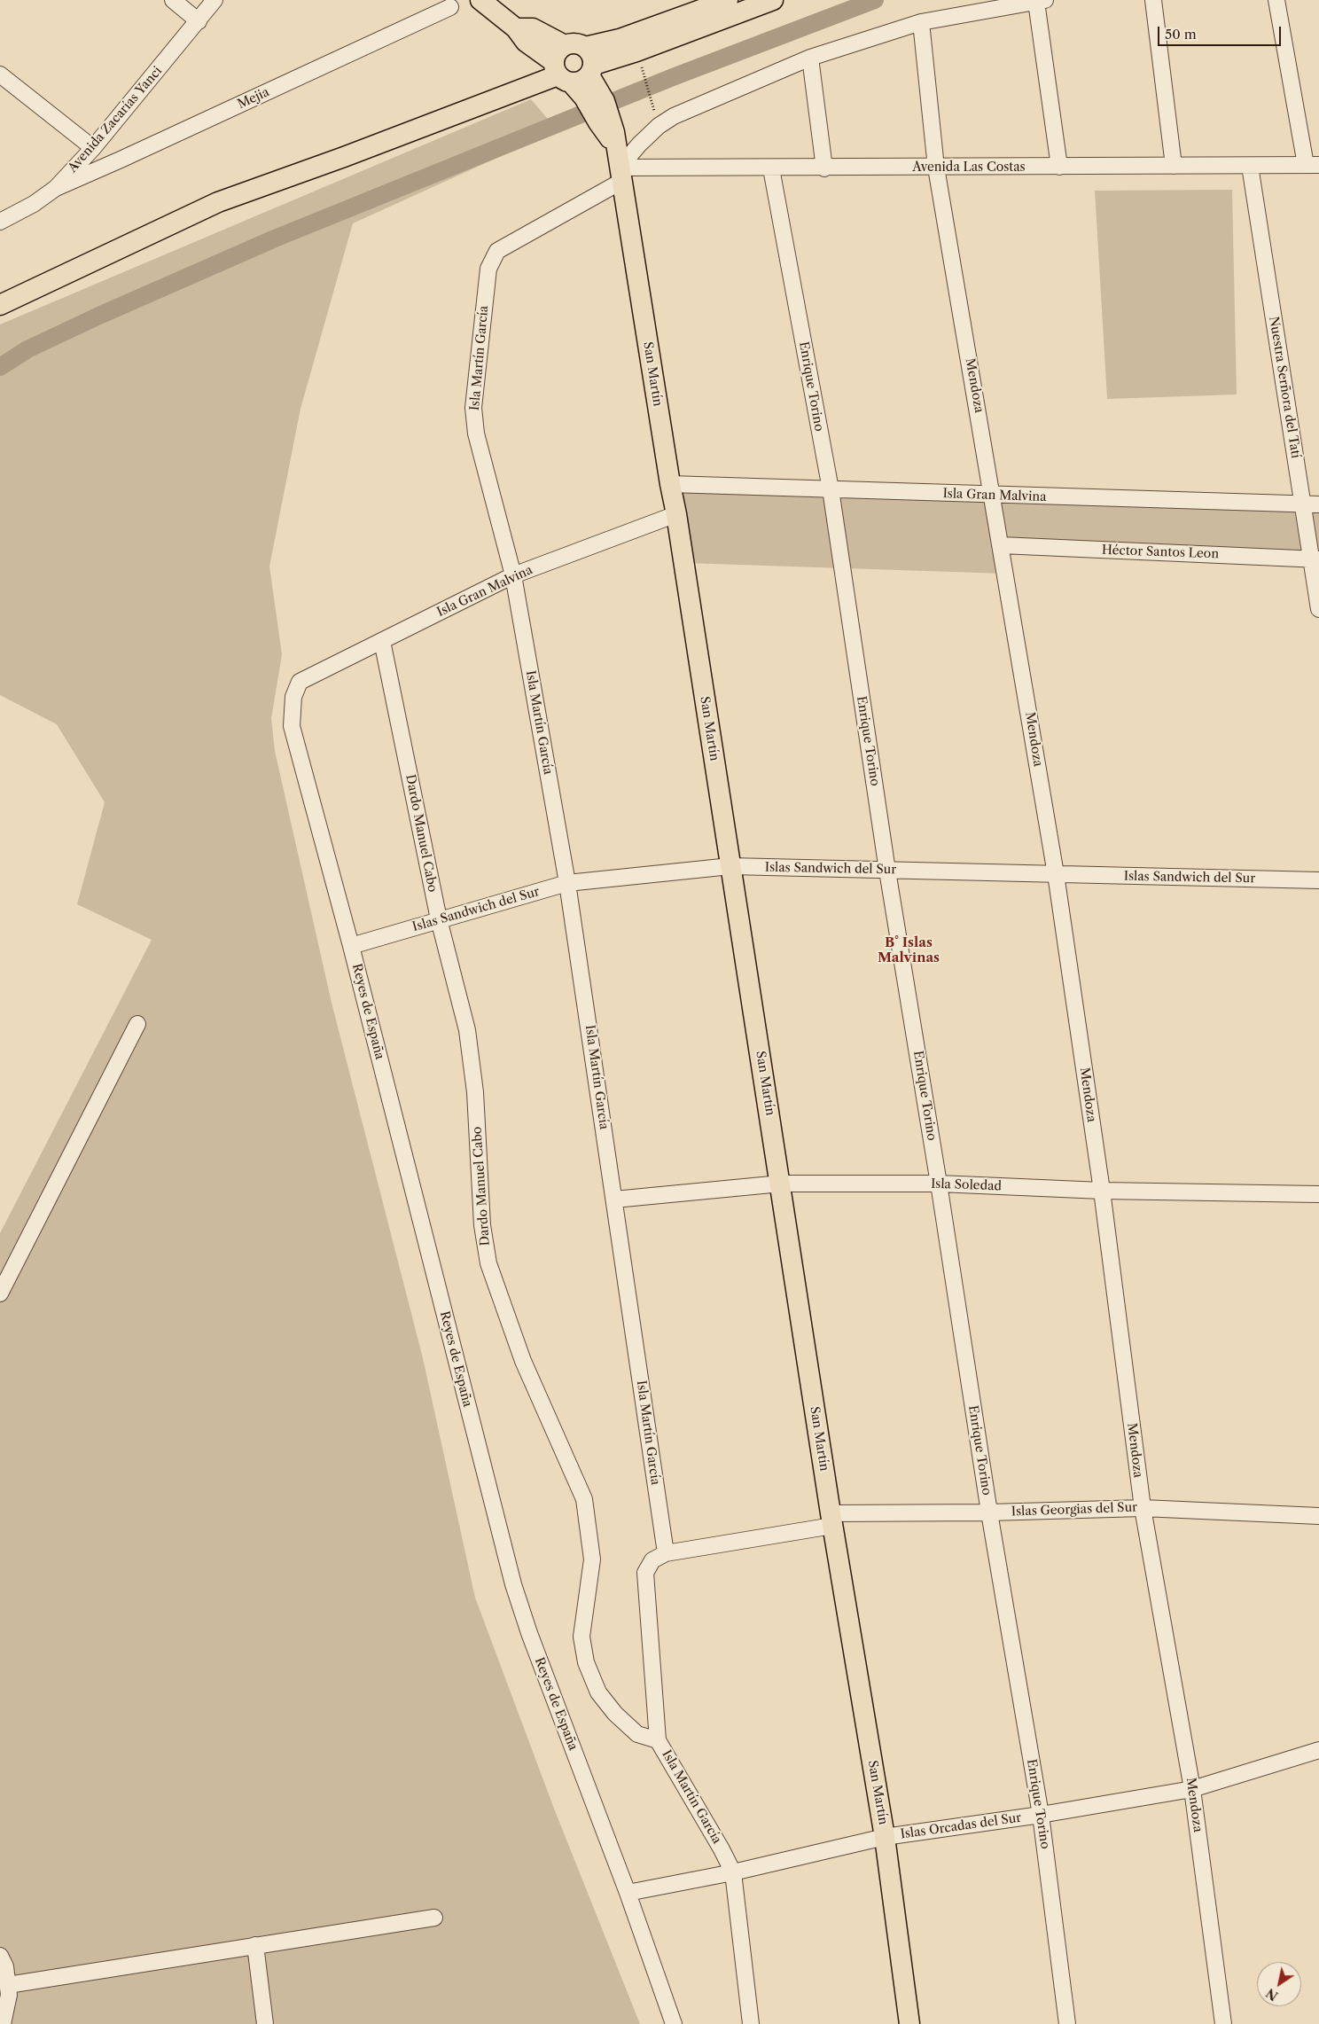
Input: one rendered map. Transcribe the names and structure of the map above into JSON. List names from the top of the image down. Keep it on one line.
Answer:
{"streets":{"main road":["San Martín"],"street":["Mejia","Avenida Zacarías Yanci","Avenida Las Costas","Isla Martín García","Mendoza","Enrique Torino","Nuestra Serñora del Tatí","Isla Gran Malvina","Héctor Santos Leon","Dardo Manuel Cabo","Islas Sandwich del Sur","Reyes de España","Isla Soledad","Islas Georgias del Sur","Islas Orcadas del Sur"]},"crossings":[["Mejia","Avenida Zacarías Yanci"],["Avenida Las Costas","Isla Martín García"],["Avenida Las Costas","San Martín"],["Avenida Las Costas","Mendoza"],["Avenida Las Costas","Enrique Torino"],["Avenida Las Costas","Nuestra Serñora del Tatí"],["Isla Martín García","San Martín"],["Isla Martín García","Isla Gran Malvina"],["Isla Martín García","Dardo Manuel Cabo"],["Isla Martín García","Islas Sandwich del Sur"],["Isla Martín García","Isla Soledad"],["Isla Martín García","Islas Georgias del Sur"],["Isla Martín García","Islas Orcadas del Sur"],["San Martín","Isla Gran Malvina"],["San Martín","Islas Sandwich del Sur"],["San Martín","Isla Soledad"],["San Martín","Islas Georgias del Sur"],["San Martín","Islas Orcadas del Sur"],["Mendoza","Isla Gran Malvina"],["Mendoza","Héctor Santos Leon"],["Mendoza","Islas Sandwich del Sur"],["Mendoza","Isla Soledad"],["Mendoza","Islas Georgias del Sur"],["Mendoza","Islas Orcadas del Sur"],["Enrique Torino","Isla Gran Malvina"],["Enrique Torino","Islas Sandwich del Sur"],["Enrique Torino","Isla Soledad"],["Enrique Torino","Islas Georgias del Sur"],["Enrique Torino","Islas Orcadas del Sur"],["Nuestra Serñora del Tatí","Isla Gran Malvina"],["Nuestra Serñora del Tatí","Héctor Santos Leon"],["Isla Gran Malvina","Dardo Manuel Cabo"],["Isla Gran Malvina","Reyes de España"],["Dardo Manuel Cabo","Islas Sandwich del Sur"],["Islas Sandwich del Sur","Reyes de España"],["Reyes de España","Islas Orcadas del Sur"]],"districts":["B° Islas Malvinas"],"scale_bar":"50 m","north":"bottom left"}
